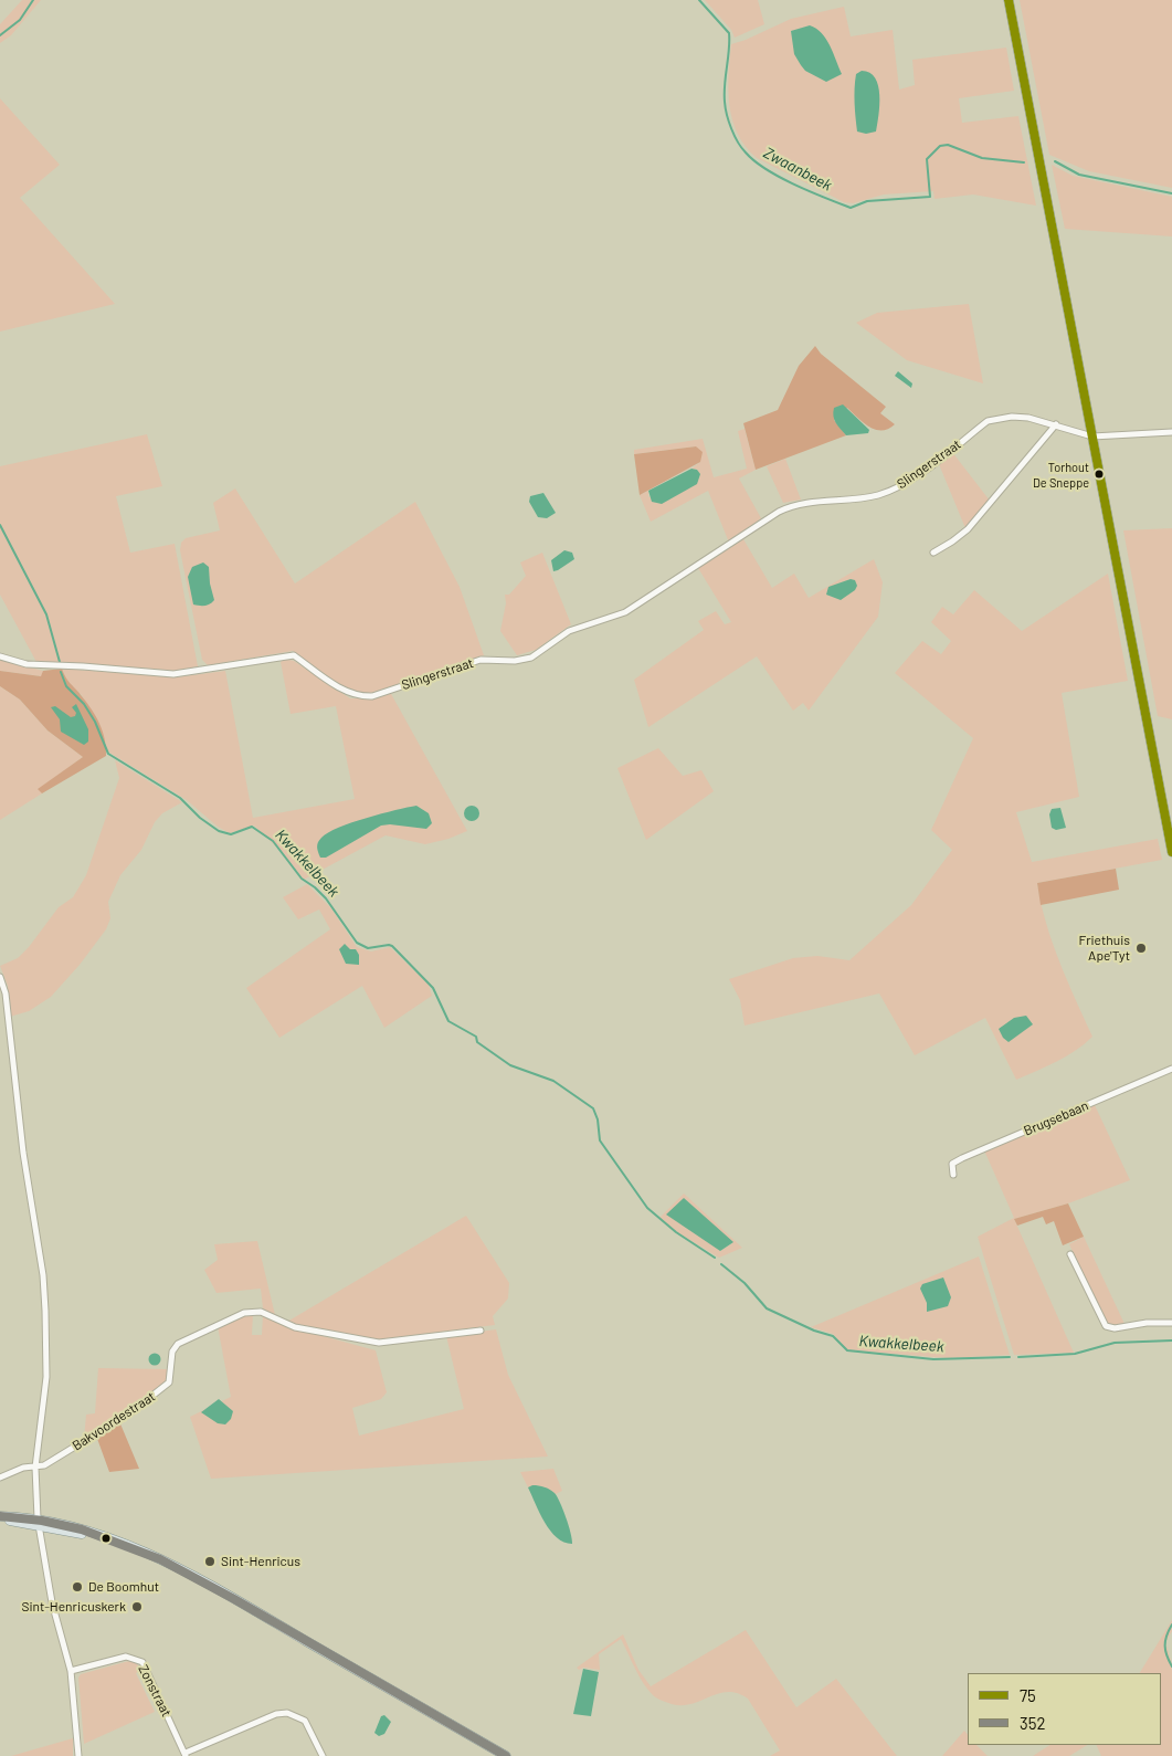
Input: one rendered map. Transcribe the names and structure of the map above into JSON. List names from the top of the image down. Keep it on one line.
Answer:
{"streets":{"street":["Slingerstraat","Brugsebaan","Bakvoordestraat","Zonstraat"]},"water":["Zwaanbeek","Kwakkelbeek"],"places":["Torhout De Sneppe","Friethuis Ape'Tyt","Sint-Henricus","De Boomhut","Sint-Henricuskerk"],"lines":["transit line 75","transit line 352"],"legend":["75","352"]}
